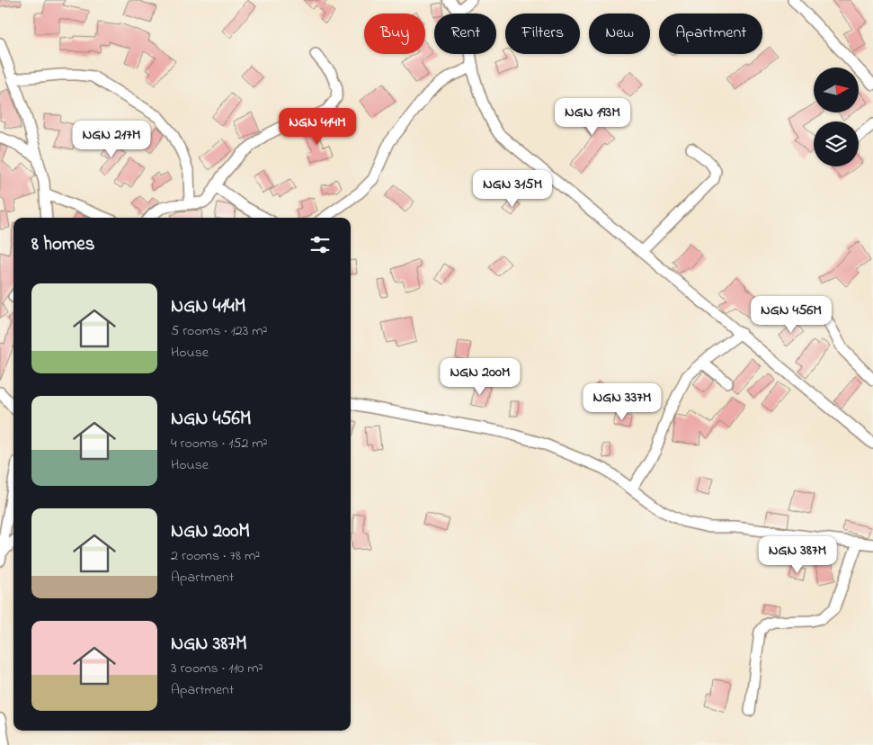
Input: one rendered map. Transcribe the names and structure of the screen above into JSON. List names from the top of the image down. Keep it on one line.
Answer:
{"north":"right","page":{"chip":["Buy","Rent","Filters","New","Apartment"],"price":["NGN 193M","NGN 414M","NGN 217M","NGN 315M","NGN 456M","NGN 200M","NGN 337M","NGN 387M"],"heading":"8 homes","list":[{"name":"NGN 414M","note":"5 rooms · 123 m² · House"},{"name":"NGN 456M","note":"4 rooms · 152 m² · House"},{"name":"NGN 200M","note":"2 rooms · 78 m² · Apartment"},{"name":"NGN 387M","note":"3 rooms · 110 m² · Apartment"}]}}
